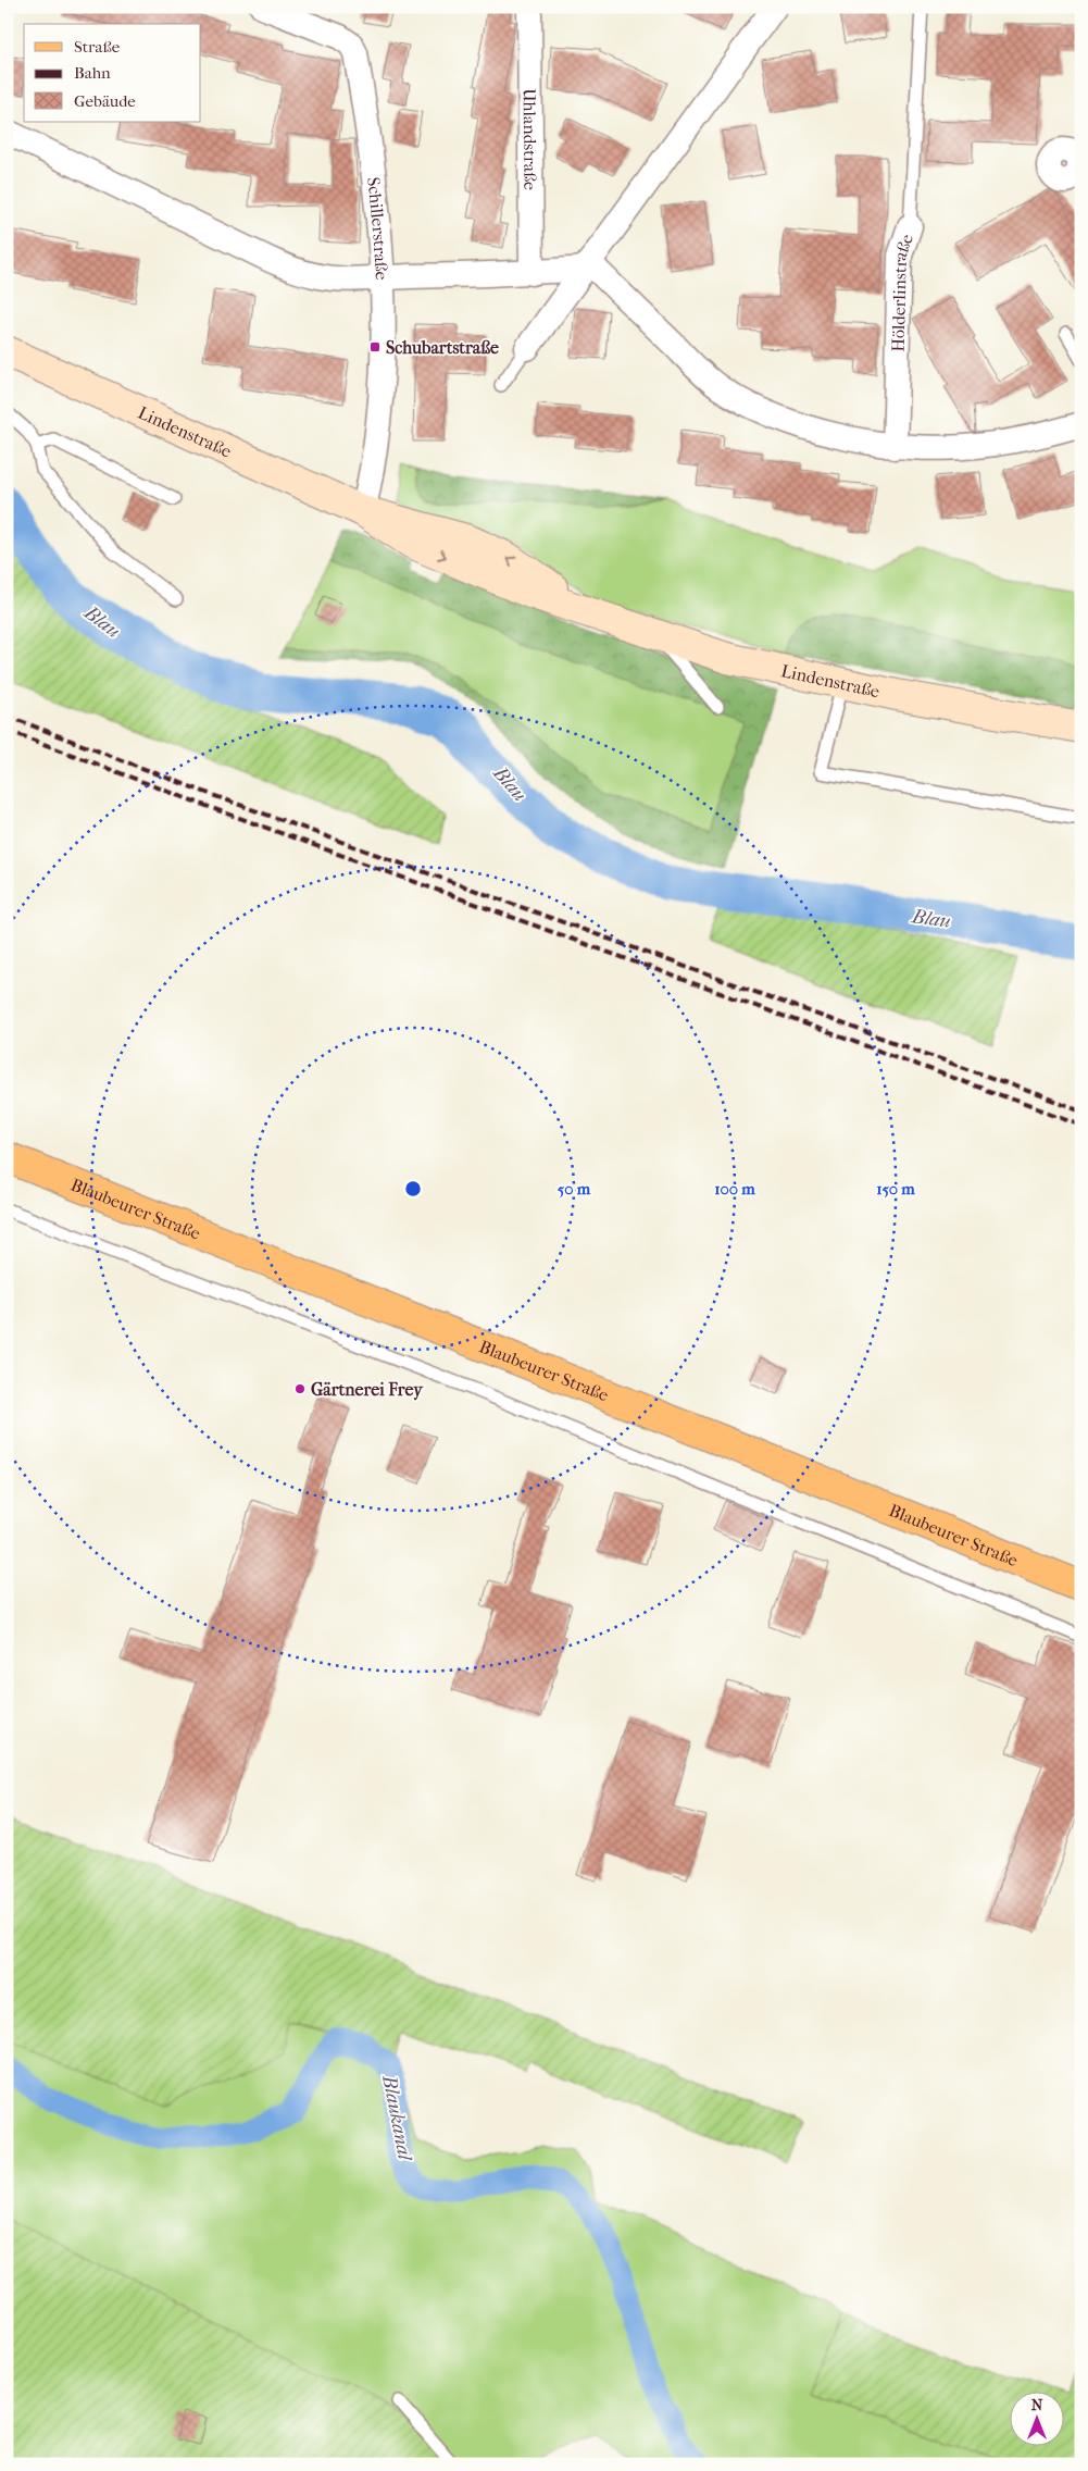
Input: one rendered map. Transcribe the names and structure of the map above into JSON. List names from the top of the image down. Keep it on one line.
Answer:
{"streets":{"main road":["Blaubeurer Straße"],"street":["Uhlandstraße","Schillerstraße","Hölderlinstraße","Lindenstraße"]},"crossings":[["Schillerstraße","Lindenstraße"]],"water":["Blau","Blaukanal"],"places":{"transit":["Schubartstraße"],"other":["Gärtnerei Frey"]},"legend":["Straße","Bahn","Gebäude"],"north":"top","rings":["50 m","100 m","150 m"]}
